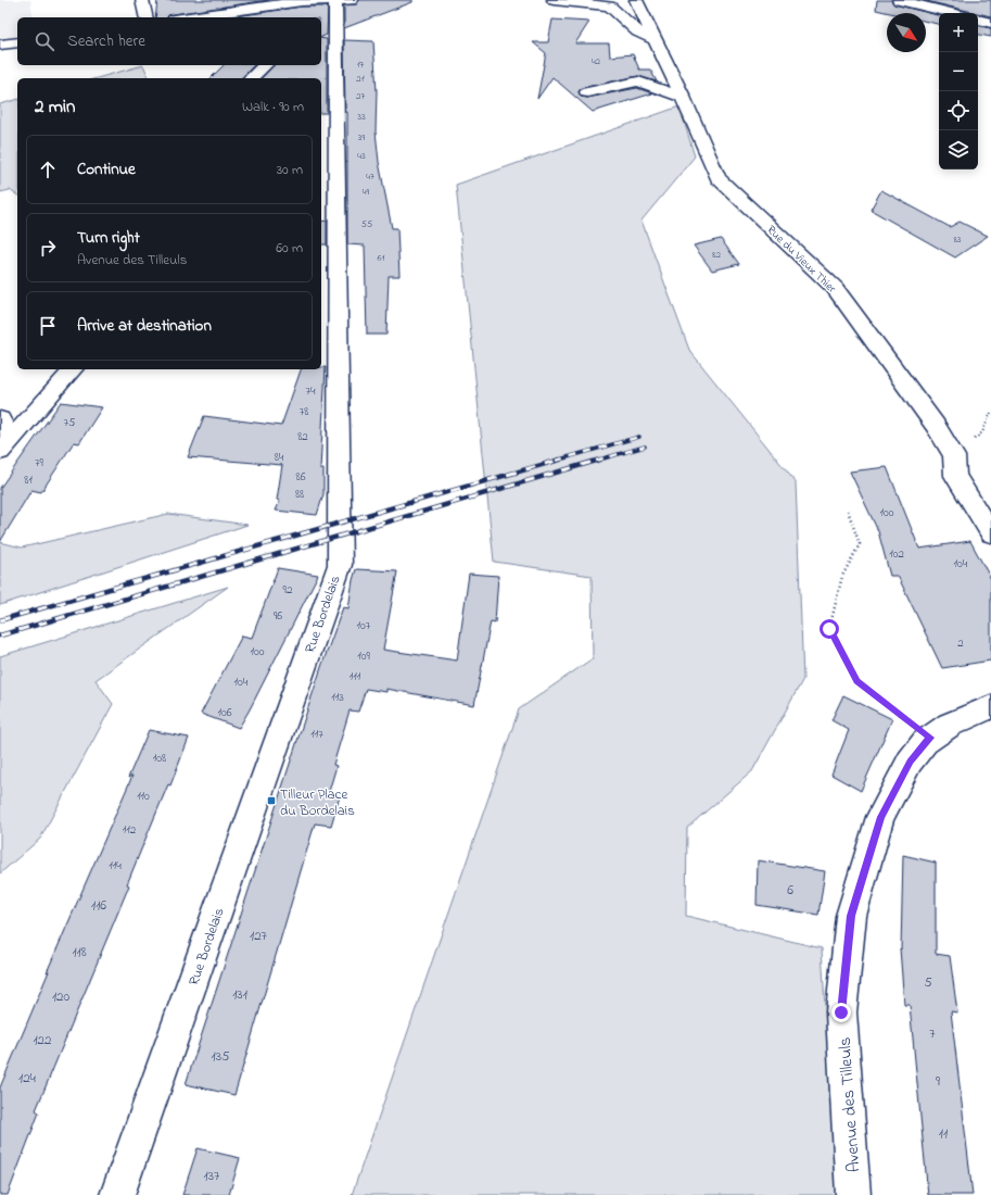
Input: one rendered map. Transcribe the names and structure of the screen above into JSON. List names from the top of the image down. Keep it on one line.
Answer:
{"streets":{"street":["Rue du Vieux Thier","Rue Bordelais","Avenue des Tilleuls"]},"places":{"transit":["Tilleur Place du Bordelais"]},"house_numbers":["42","17","21","27","33","39","43","47","49","55","83","82","61","74","78","75","82","84","79","86","81","88","100","102","104","92","96","107","2","100","109","111","104","113","106","117","108","110","112","114","6","116","127","118","5","131","120","7","122","135","124","9","11","137"],"north":"bottom right","page":{"map_buttons":["+","−"],"search":"Search here","heading":["2 min","Walk · 90 m"],"list":[["Continue","30 m"],["Turn right","Avenue des Tilleuls","60 m"],"Arrive at destination"]}}
